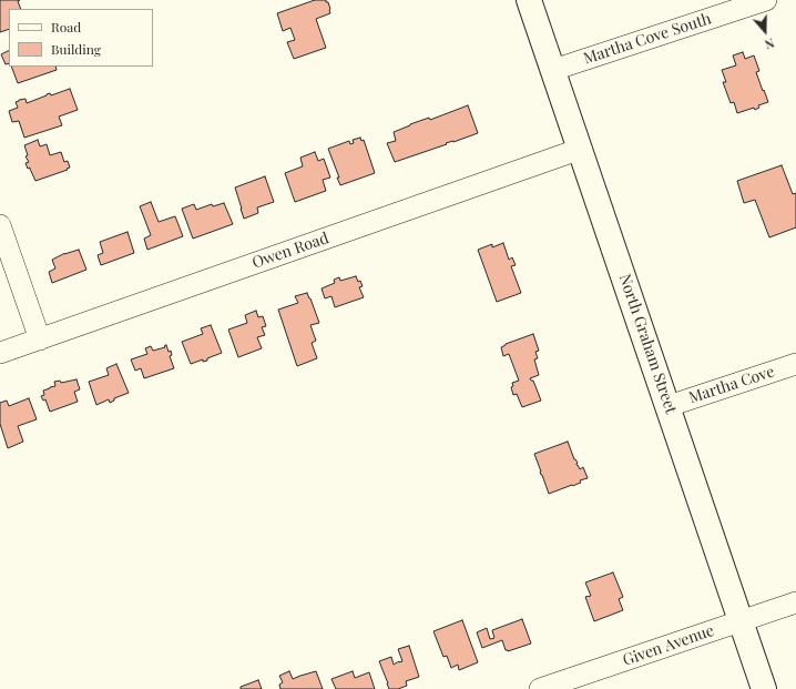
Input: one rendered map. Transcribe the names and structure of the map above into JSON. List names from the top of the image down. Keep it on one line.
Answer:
{"streets":{"main road":["North Graham Street"],"street":["Martha Cove South","Owen Road","Martha Cove","Given Avenue"]},"crossings":[["Martha Cove South","North Graham Street"],["Owen Road","North Graham Street"],["North Graham Street","Martha Cove"],["North Graham Street","Given Avenue"]],"legend":["Road","Building"],"north":"bottom"}
